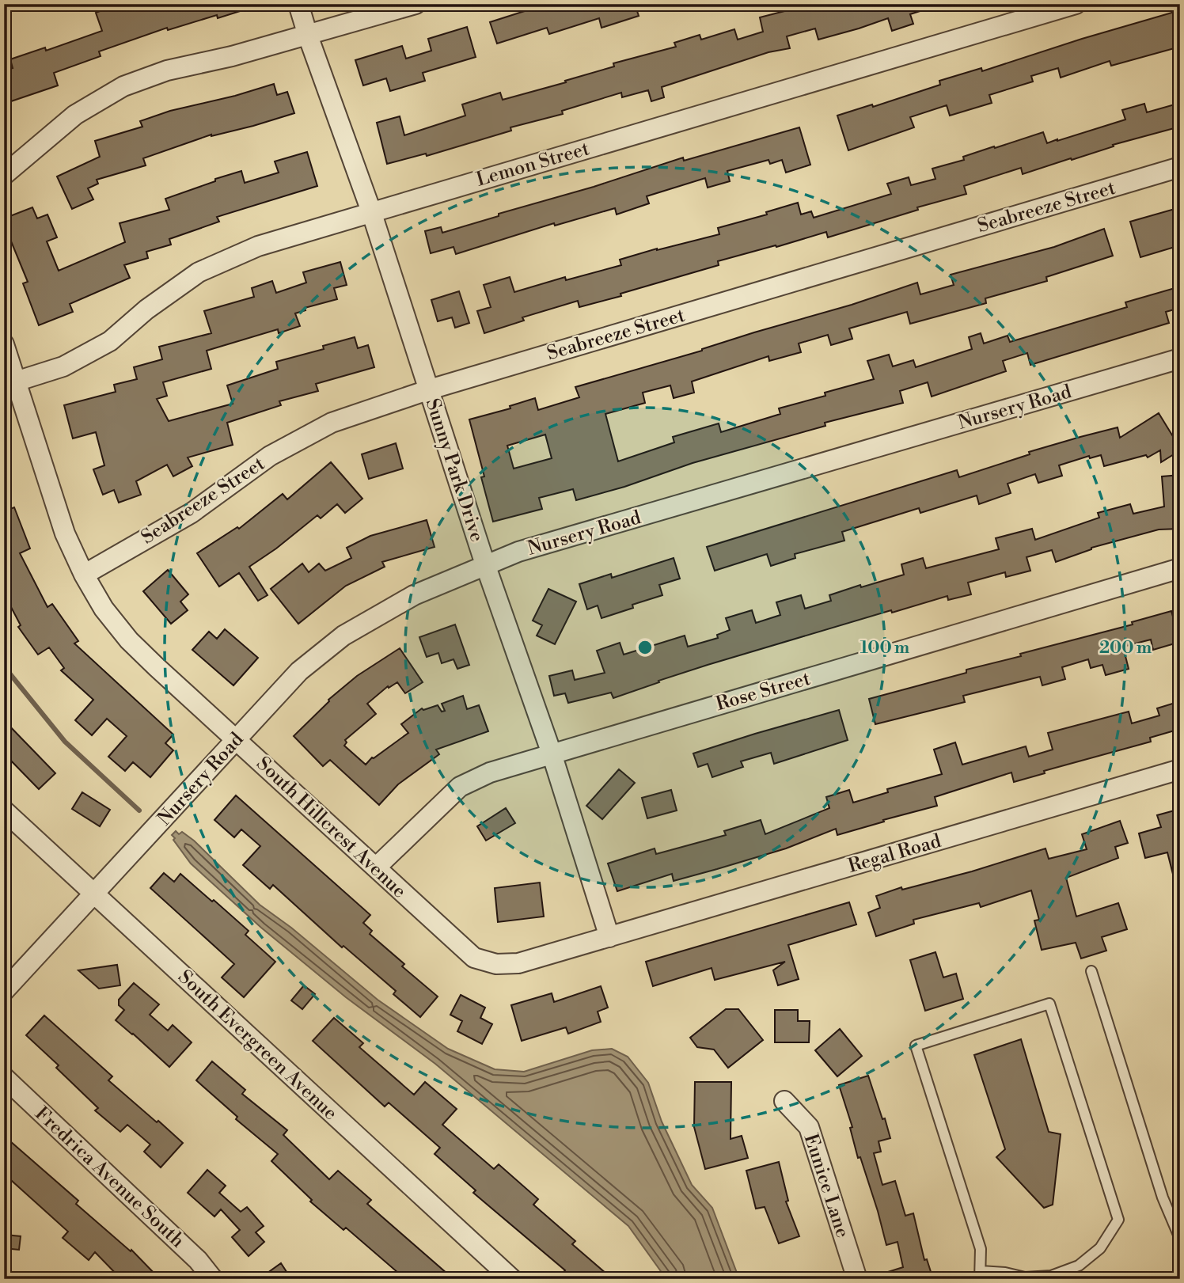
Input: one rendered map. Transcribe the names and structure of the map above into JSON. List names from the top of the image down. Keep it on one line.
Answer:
{"streets":{"street":["Lemon Street","Seabreeze Street","Nursery Road","Sunny Park Drive","Rose Street","South Hillcrest Avenue","Regal Road","South Evergreen Avenue","Fredrica Avenue South","Eunice Lane"]},"crossings":[["Lemon Street","Sunny Park Drive"],["Lemon Street","South Hillcrest Avenue"],["Seabreeze Street","Sunny Park Drive"],["Seabreeze Street","South Hillcrest Avenue"],["Nursery Road","Sunny Park Drive"],["Nursery Road","South Hillcrest Avenue"],["Nursery Road","South Evergreen Avenue"],["Sunny Park Drive","Rose Street"],["Sunny Park Drive","South Hillcrest Avenue"],["Sunny Park Drive","Regal Road"],["Rose Street","South Hillcrest Avenue"],["South Hillcrest Avenue","Regal Road"]],"rings":["100 m","200 m"]}
